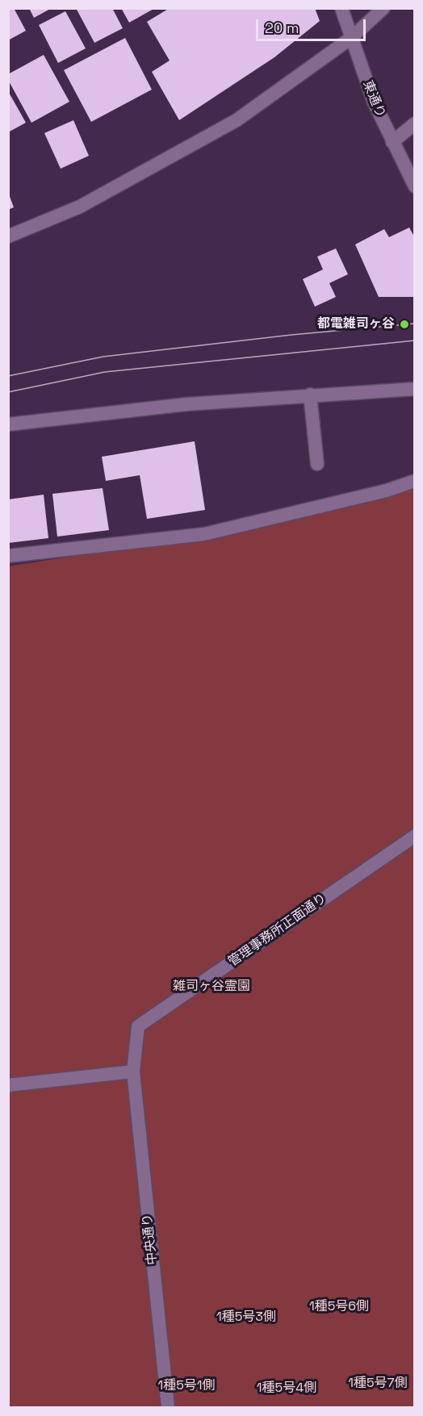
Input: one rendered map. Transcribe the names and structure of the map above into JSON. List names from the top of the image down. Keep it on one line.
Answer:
{"streets":{"street":["東通り","管理事務所正面通り","中央通り"]},"crossings":[["管理事務所正面通り","中央通り"]],"parks":["雑司ヶ谷霊園","1種5号6側","1種5号3側","1種5号7側","1種5号1側","1種5号4側"],"places":["都電雑司ヶ谷"],"scale_bar":"20 m"}
